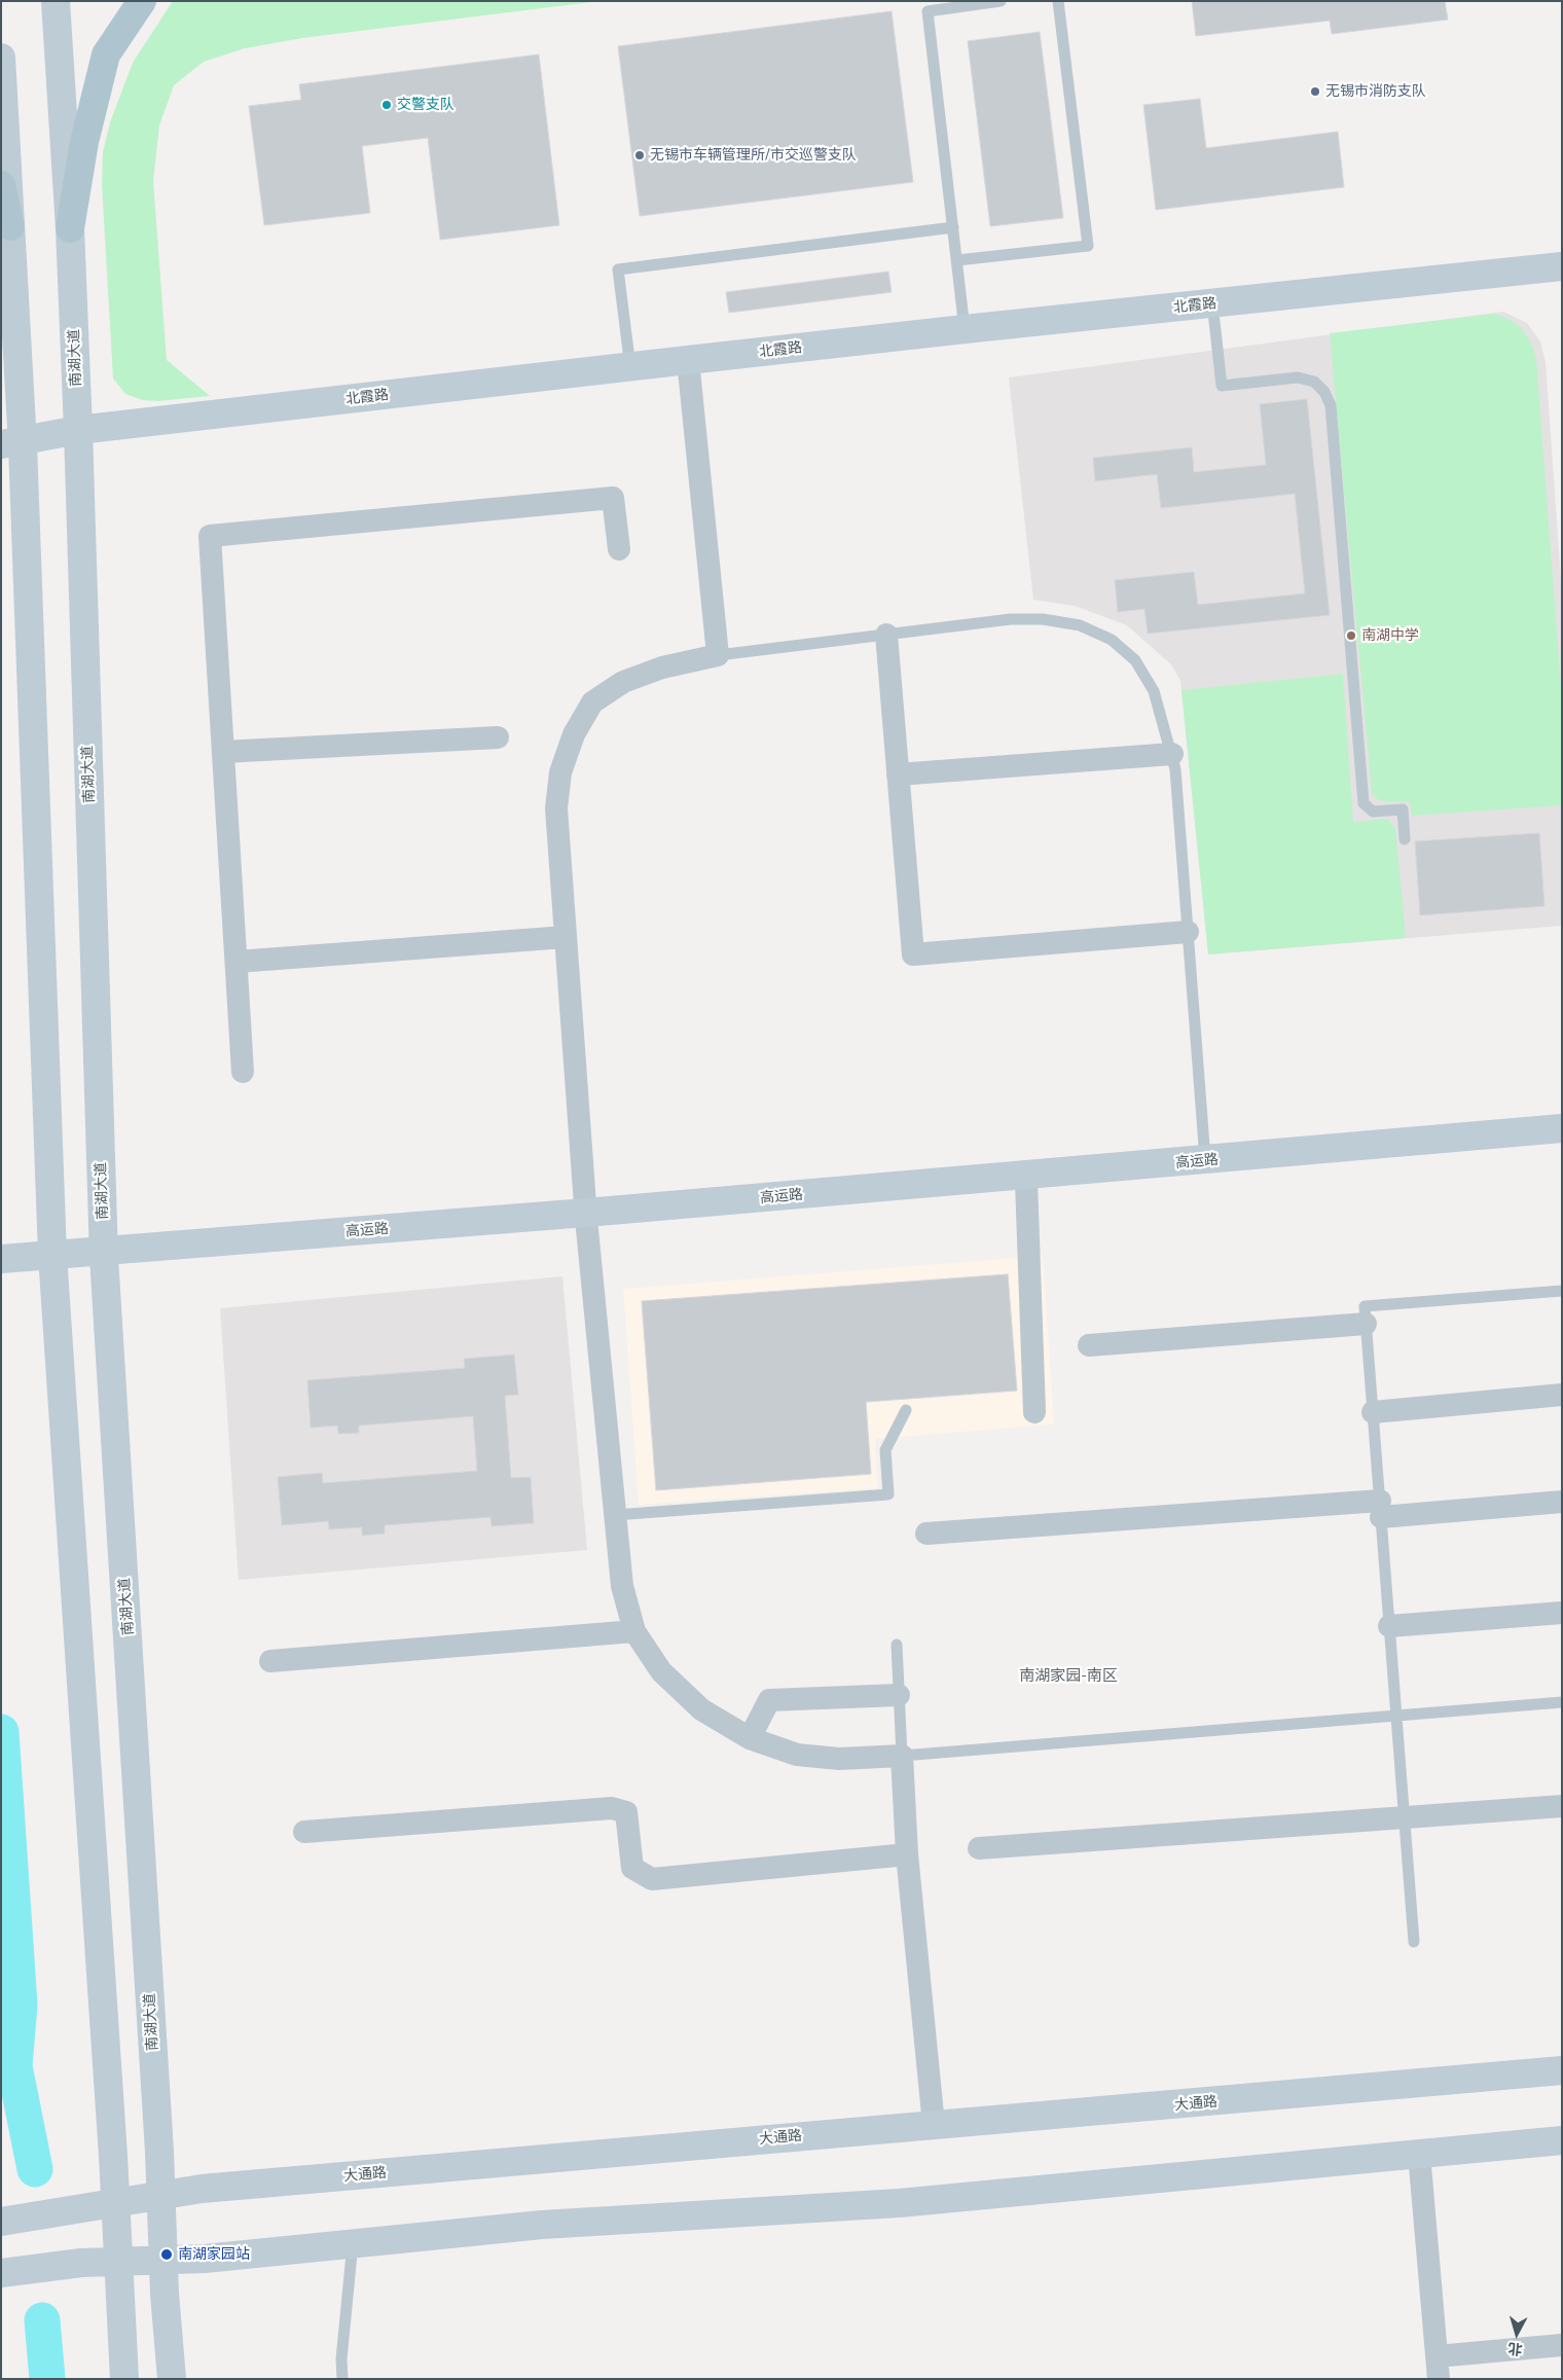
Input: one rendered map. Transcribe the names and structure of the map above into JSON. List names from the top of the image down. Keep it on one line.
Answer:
{"streets":{"main road":["北霞路","南湖大道","高运路","大通路"]},"crossings":[["北霞路","南湖大道"],["南湖大道","高运路"],["南湖大道","大通路"]],"districts":["南湖家园-南区"],"places":["无锡市消防支队","交警支队","无锡市车辆管理所/市交巡警支队","南湖中学","南湖家园站"],"north":"bottom"}
